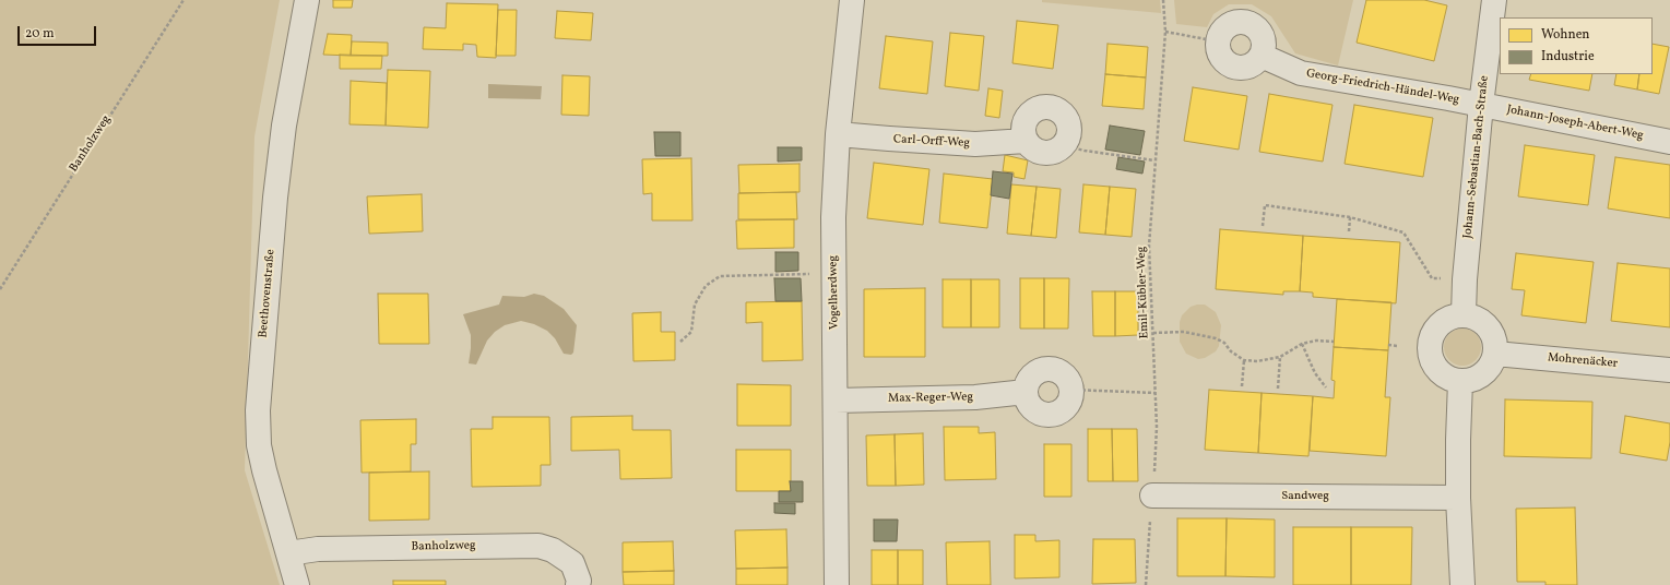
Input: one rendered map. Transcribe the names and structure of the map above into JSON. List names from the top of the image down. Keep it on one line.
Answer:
{"streets":{"street":["Georg-Friedrich-Händel-Weg","Johann-Joseph-Abert-Weg","Carl-Orff-Weg","Banholzweg","Johann-Sebastian-Bach-Straße","Vogelherdweg","Beethovenstraße","Mohrenäcker","Max-Reger-Weg","Sandweg"],"path":["Emil-Kübler-Weg"]},"crossings":[["Georg-Friedrich-Händel-Weg","Johann-Joseph-Abert-Weg"],["Georg-Friedrich-Händel-Weg","Johann-Sebastian-Bach-Straße"],["Johann-Joseph-Abert-Weg","Johann-Sebastian-Bach-Straße"],["Carl-Orff-Weg","Vogelherdweg"],["Banholzweg","Beethovenstraße"],["Johann-Sebastian-Bach-Straße","Mohrenäcker"],["Vogelherdweg","Max-Reger-Weg"],["Emil-Kübler-Weg","Sandweg"]],"legend":["Wohnen","Industrie"],"scale_bar":"20 m"}
